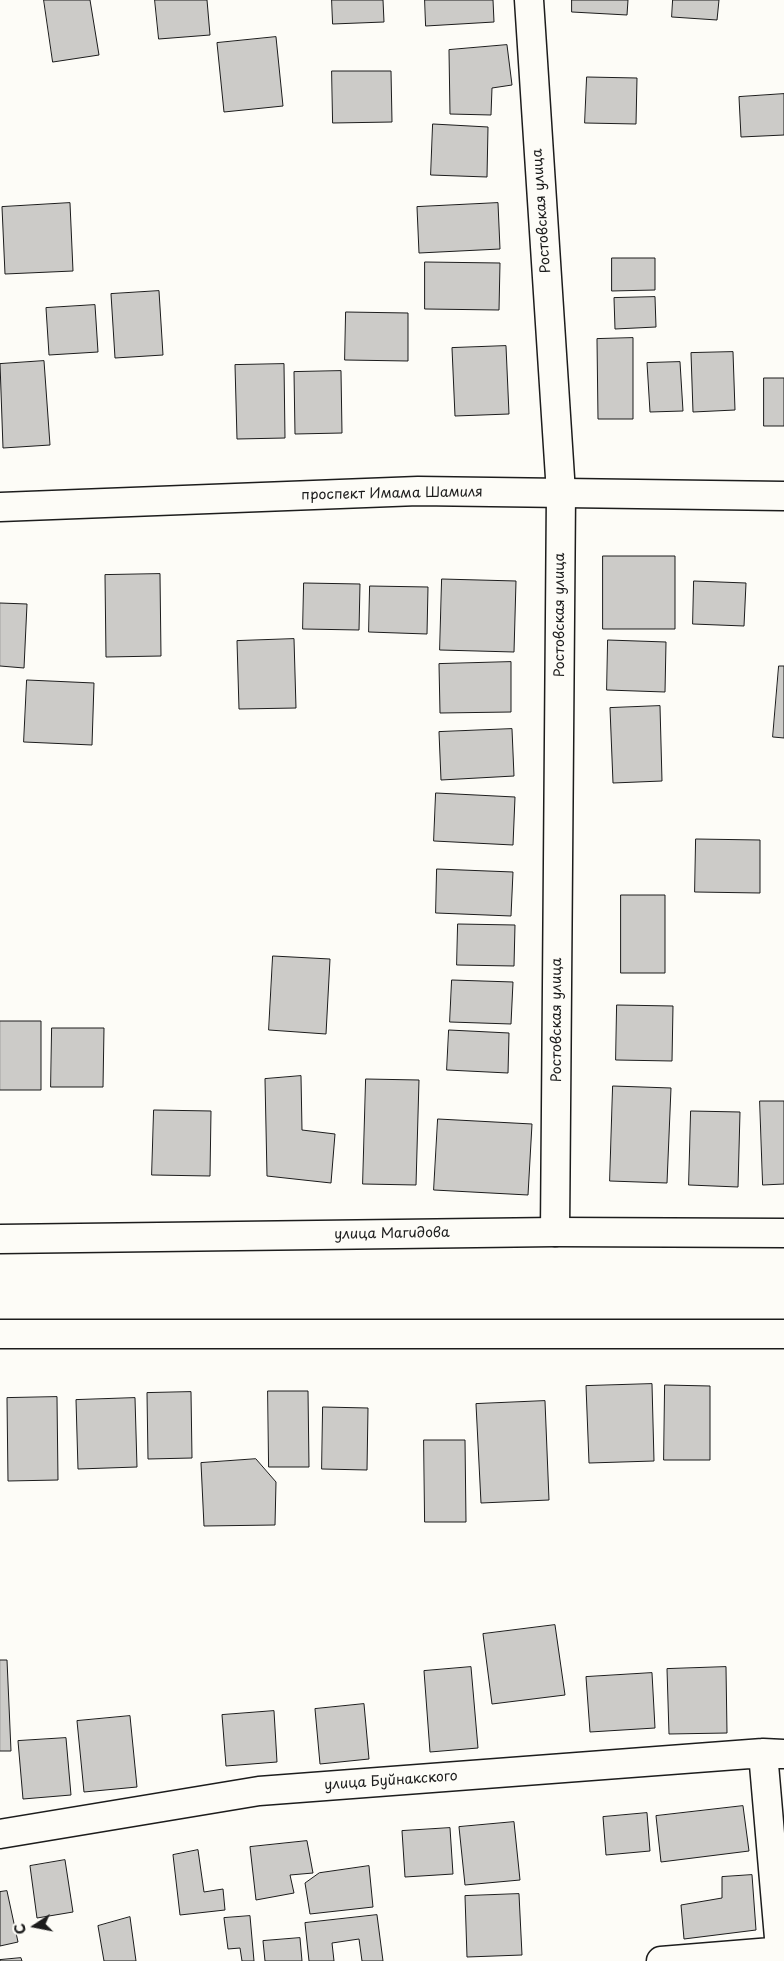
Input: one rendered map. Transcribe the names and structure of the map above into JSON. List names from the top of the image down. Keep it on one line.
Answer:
{"streets":{"main road":["Ростовская улица","проспект Имама Шамиля","улица Магидова","улица Буйнакского"]},"crossings":[["Ростовская улица","проспект Имама Шамиля"],["Ростовская улица","улица Магидова"]],"north":"left"}
